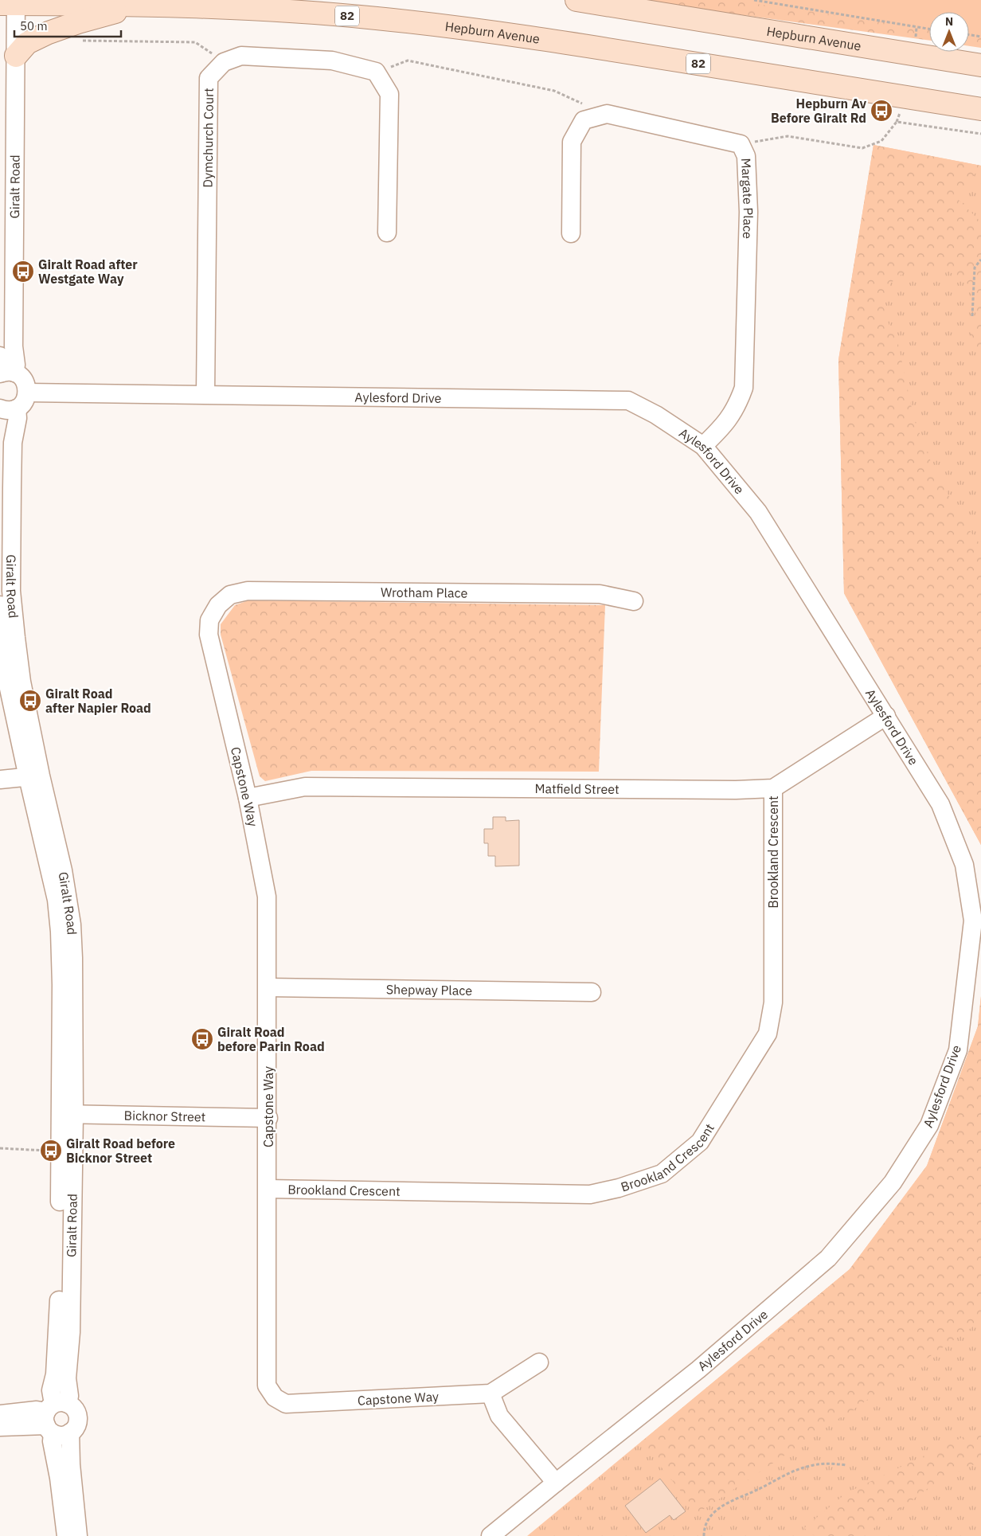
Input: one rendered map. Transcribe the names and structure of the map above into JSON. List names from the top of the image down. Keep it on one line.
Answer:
{"streets":{"main road":["82","Hepburn Avenue"],"street":["Dymchurch Court","Giralt Road","Margate Place","Aylesford Drive","Wrotham Place","Capstone Way","Matfield Street","Brookland Crescent","Shepway Place","Bicknor Street"]},"crossings":[["Hepburn Avenue","Giralt Road"],["Dymchurch Court","Aylesford Drive"],["Giralt Road","Bicknor Street"],["Margate Place","Aylesford Drive"],["Wrotham Place","Capstone Way"],["Capstone Way","Matfield Street"],["Capstone Way","Brookland Crescent"],["Capstone Way","Shepway Place"],["Capstone Way","Bicknor Street"],["Matfield Street","Brookland Crescent"]],"places":{"bus stop":["Hepburn Av Before Giralt Rd","Giralt Road after Westgate Way","Giralt Road after Napier Road","Giralt Road before Parin Road","Giralt Road before Bicknor Street"]},"scale_bar":"50 m","north":"top"}
